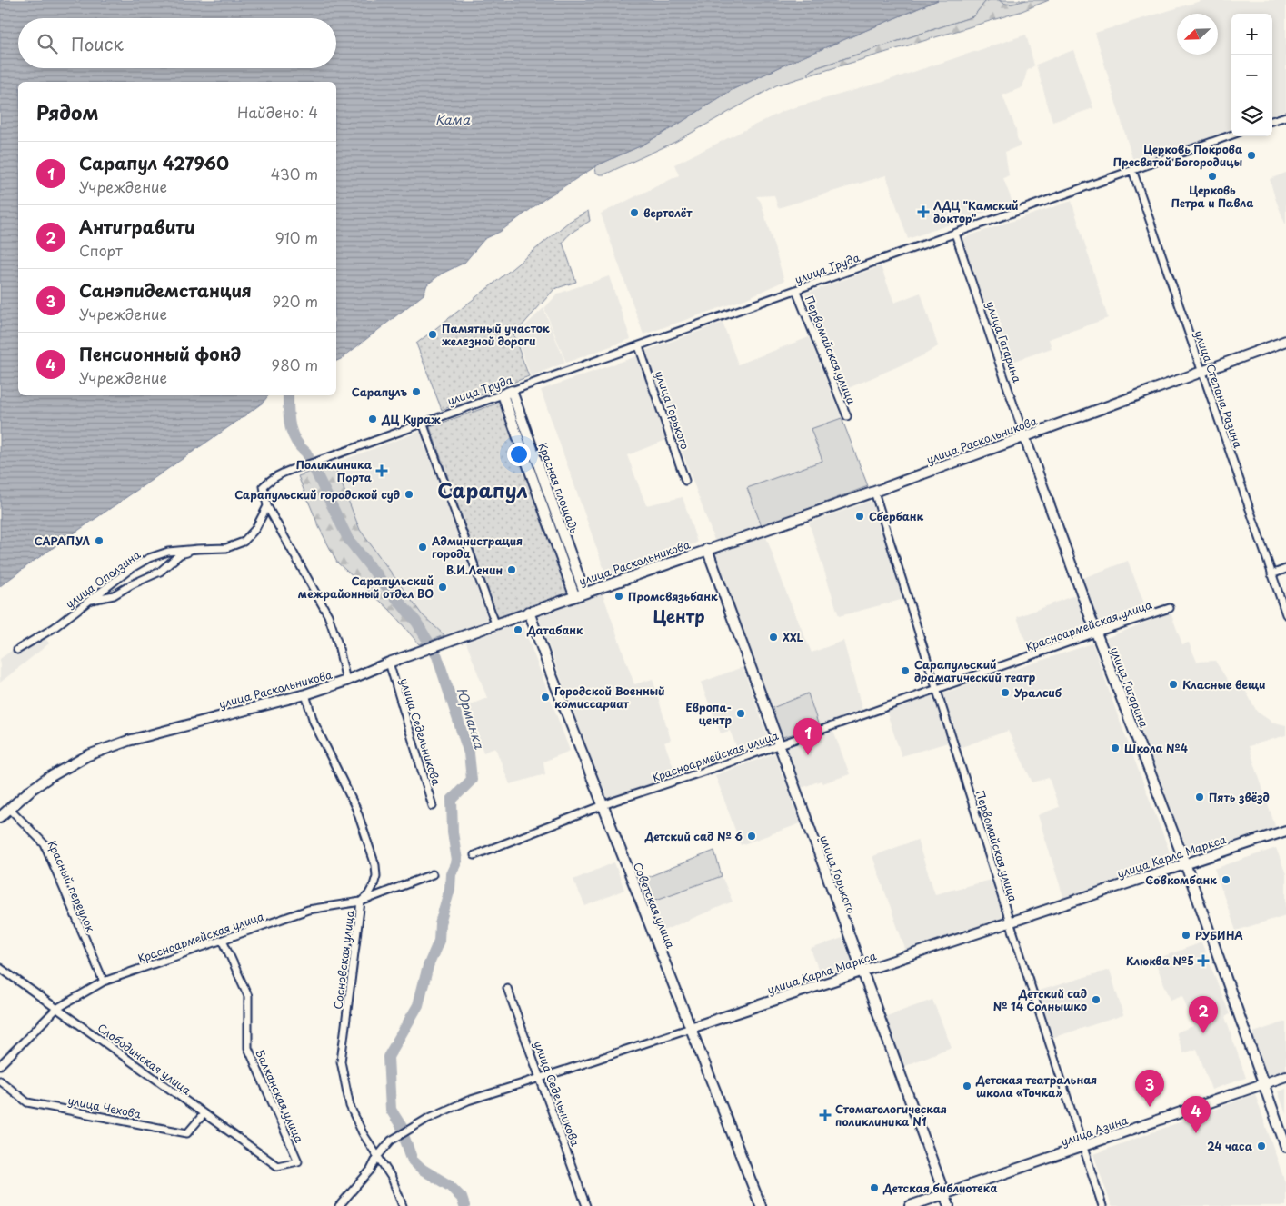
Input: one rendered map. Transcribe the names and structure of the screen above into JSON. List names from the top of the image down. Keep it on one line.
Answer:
{"streets":{"main road":["улица Труда","улица Гагарина","улица Горького","улица Раскольникова","Красная площадь","улица Карла Маркса","Советская улица","улица Азина"],"street":["Первомайская улица","улица Степана Разина","улица Оползина","Красноармейская улица","улица Седельникова","Красный переулок","Сосновская улица","Слободинская улица","Балканская улица","улица Чехова"]},"crossings":[["улица Труда","улица Гагарина"],["улица Труда","Первомайская улица"],["улица Труда","улица Степана Разина"],["улица Труда","улица Горького"],["улица Труда","Красная площадь"],["улица Гагарина","улица Раскольникова"],["улица Гагарина","Красноармейская улица"],["улица Гагарина","улица Карла Маркса"],["улица Гагарина","улица Азина"],["Первомайская улица","улица Раскольникова"],["Первомайская улица","Красноармейская улица"],["Первомайская улица","улица Карла Маркса"],["Первомайская улица","улица Азина"],["улица Степана Разина","улица Раскольникова"],["улица Горького","улица Раскольникова"],["улица Горького","Красноармейская улица"],["улица Горького","улица Карла Маркса"],["улица Горького","улица Азина"],["улица Раскольникова","Красная площадь"],["улица Раскольникова","улица Седельникова"],["улица Раскольникова","Красный переулок"],["улица Раскольникова","Советская улица"],["улица Раскольникова","Сосновская улица"],["Красноармейская улица","Красный переулок"],["Красноармейская улица","Советская улица"],["Красноармейская улица","Сосновская улица"],["Красноармейская улица","Слободинская улица"],["Красноармейская улица","Балканская улица"],["улица Седельникова","улица Карла Маркса"],["улица Карла Маркса","Советская улица"],["улица Карла Маркса","Сосновская улица"],["Слободинская улица","Балканская улица"],["Слободинская улица","улица Чехова"]],"districts":["Сарапул","Центр"],"water":["Кама","Юрманка"],"places":{"other":["Церковь Покрова Пресвятой Богородицы","Церковь Петра и Павла","вертолёт","Памятный участок железной дороги","Сарапулъ","ДЦ Кураж","Сарапульский городской суд","Сбербанк","САРАПУЛ","Администрация города","В.И.Ленин","Сарапульский межрайонный отдел ВО","Промсвязьбанк","Датабанк","XXL","Сарапульский драматический театр","Класные вещи","Уралсиб","Городской Военный комиссариат","Европа- центр","Школа №4","Пять звёзд","Детский сад № 6","Совкомбанк","РУБИНА","Детский сад № 14 Солнышко","Детская театральная школа «Точка»","24 часа","Детская библиотека"],"health":["ЛДЦ \"Камский доктор\"","Поликлиника Порта","Клюква №5","Стоматологическая поликлиника N1"]},"north":"bottom left","page":{"map_buttons":["+","−"],"search":"Поиск","heading":["Рядом","Найдено: 4"],"list":[{"mark":"1","name":"Сарапул 427960","note":"Учреждение","value":"430 m"},{"mark":"2","name":"Антигравити","note":"Спорт","value":"910 m"},{"mark":"3","name":"Санэпидемстанция","note":"Учреждение","value":"920 m"},{"mark":"4","name":"Пенсионный фонд","note":"Учреждение","value":"980 m"}],"pins":["1","2","3","4"]}}
